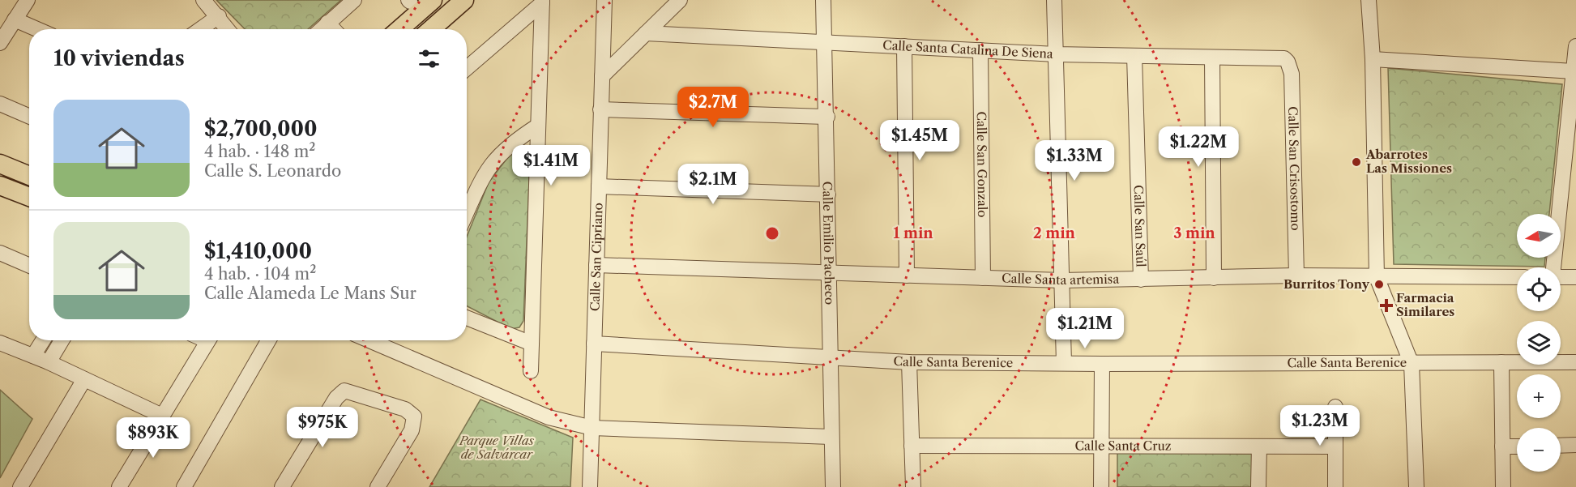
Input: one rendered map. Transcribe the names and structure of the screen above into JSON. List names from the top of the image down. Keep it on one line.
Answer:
{"streets":{"street":["Calle Santa Catalina De Siena","Calle San Gonzalo","Calle San Crisostomo","Calle San Saúl","Calle Emilio Pacheco","Calle San Cipriano","Calle Santa artemisa","Calle Santa Berenice","Calle Santa Cruz"]},"crossings":[["Calle Santa Catalina De Siena","Calle San Gonzalo"],["Calle Santa Catalina De Siena","Calle San Crisostomo"],["Calle Santa Catalina De Siena","Calle San Saúl"],["Calle Santa Catalina De Siena","Calle Emilio Pacheco"],["Calle San Gonzalo","Calle Santa artemisa"],["Calle San Crisostomo","Calle Santa artemisa"],["Calle San Saúl","Calle Santa artemisa"],["Calle Emilio Pacheco","Calle Santa artemisa"],["Calle Emilio Pacheco","Calle Santa Berenice"],["Calle San Cipriano","Calle Santa artemisa"],["Calle San Cipriano","Calle Santa Berenice"]],"parks":["Parque Villas de Salvárcar"],"places":{"other":["Abarrotes Las Missiones","Burritos Tony"],"health":["Farmacia Similares"]},"north":"left","page":{"heading":"10 viviendas","price":["$2.7M","$1.45M","$1.22M","$1.33M","$1.41M","$2.1M","$1.21M","$1.23M","$975K","$893K"],"list":[{"name":"$2,700,000","note":"4 hab. · 148 m² · Calle S. Leonardo"},{"name":"$1,410,000","note":"4 hab. · 104 m² · Calle Alameda Le Mans Sur"}],"map_buttons":["+","−"]},"rings":["1 min","2 min","3 min"]}
